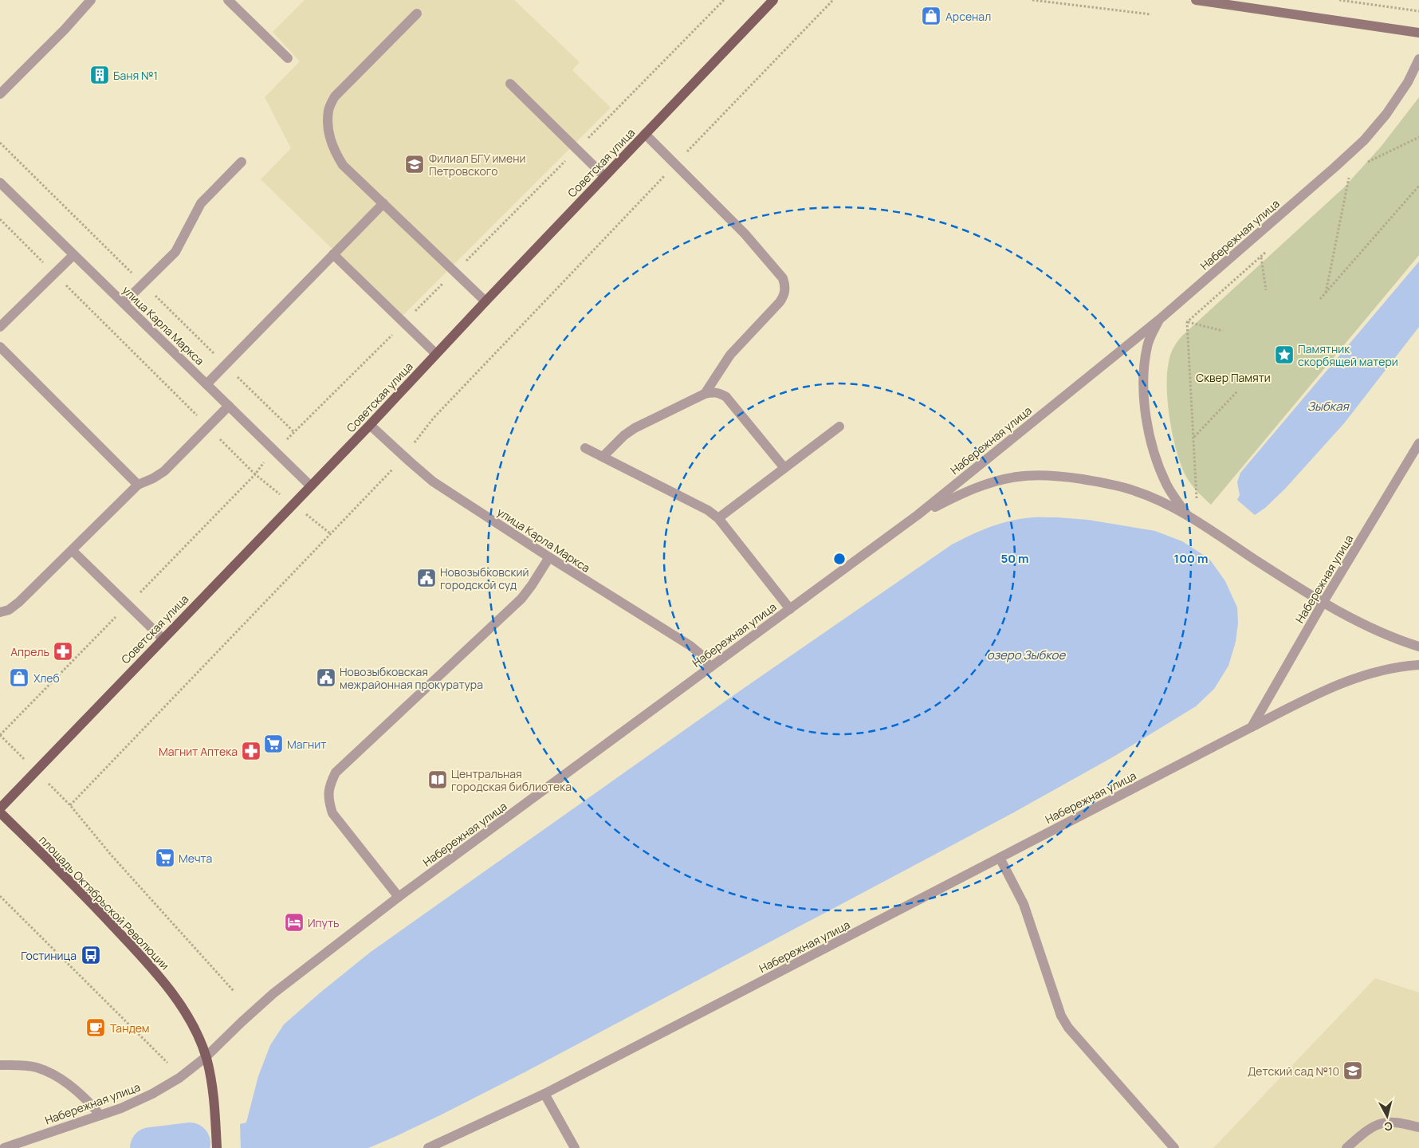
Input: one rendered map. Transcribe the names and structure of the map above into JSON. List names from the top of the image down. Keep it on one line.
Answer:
{"streets":{"main road":["Советская улица","площадь Октябрьской Революции"],"street":["Набережная улица","улица Карла Маркса"]},"crossings":[["Советская улица","улица Карла Маркса"],["Набережная улица","улица Карла Маркса"],["Набережная улица","площадь Октябрьской Революции"]],"water":["Зыбкая","озеро Зыбкое"],"parks":["Сквер Памяти"],"places":{"shop":["Арсенал","Хлеб"],"building":["Баня №1"],"school or university":["Филиал БГУ имени Петровского","Детский сад №10"],"place":["Памятник скорбящей матери"],"public building":["Новозыбковский городской суд","Новозыбковская межрайонная прокуратура"],"pharmacy":["Апрель","Магнит Аптека"],"supermarket":["Магнит","Мечта"],"library":["Центральная городская библиотека"],"hotel":["Ипуть"],"bus stop":["Гостиница"],"cafe":["Тандем"]},"north":"bottom","rings":["50 m","100 m"]}
